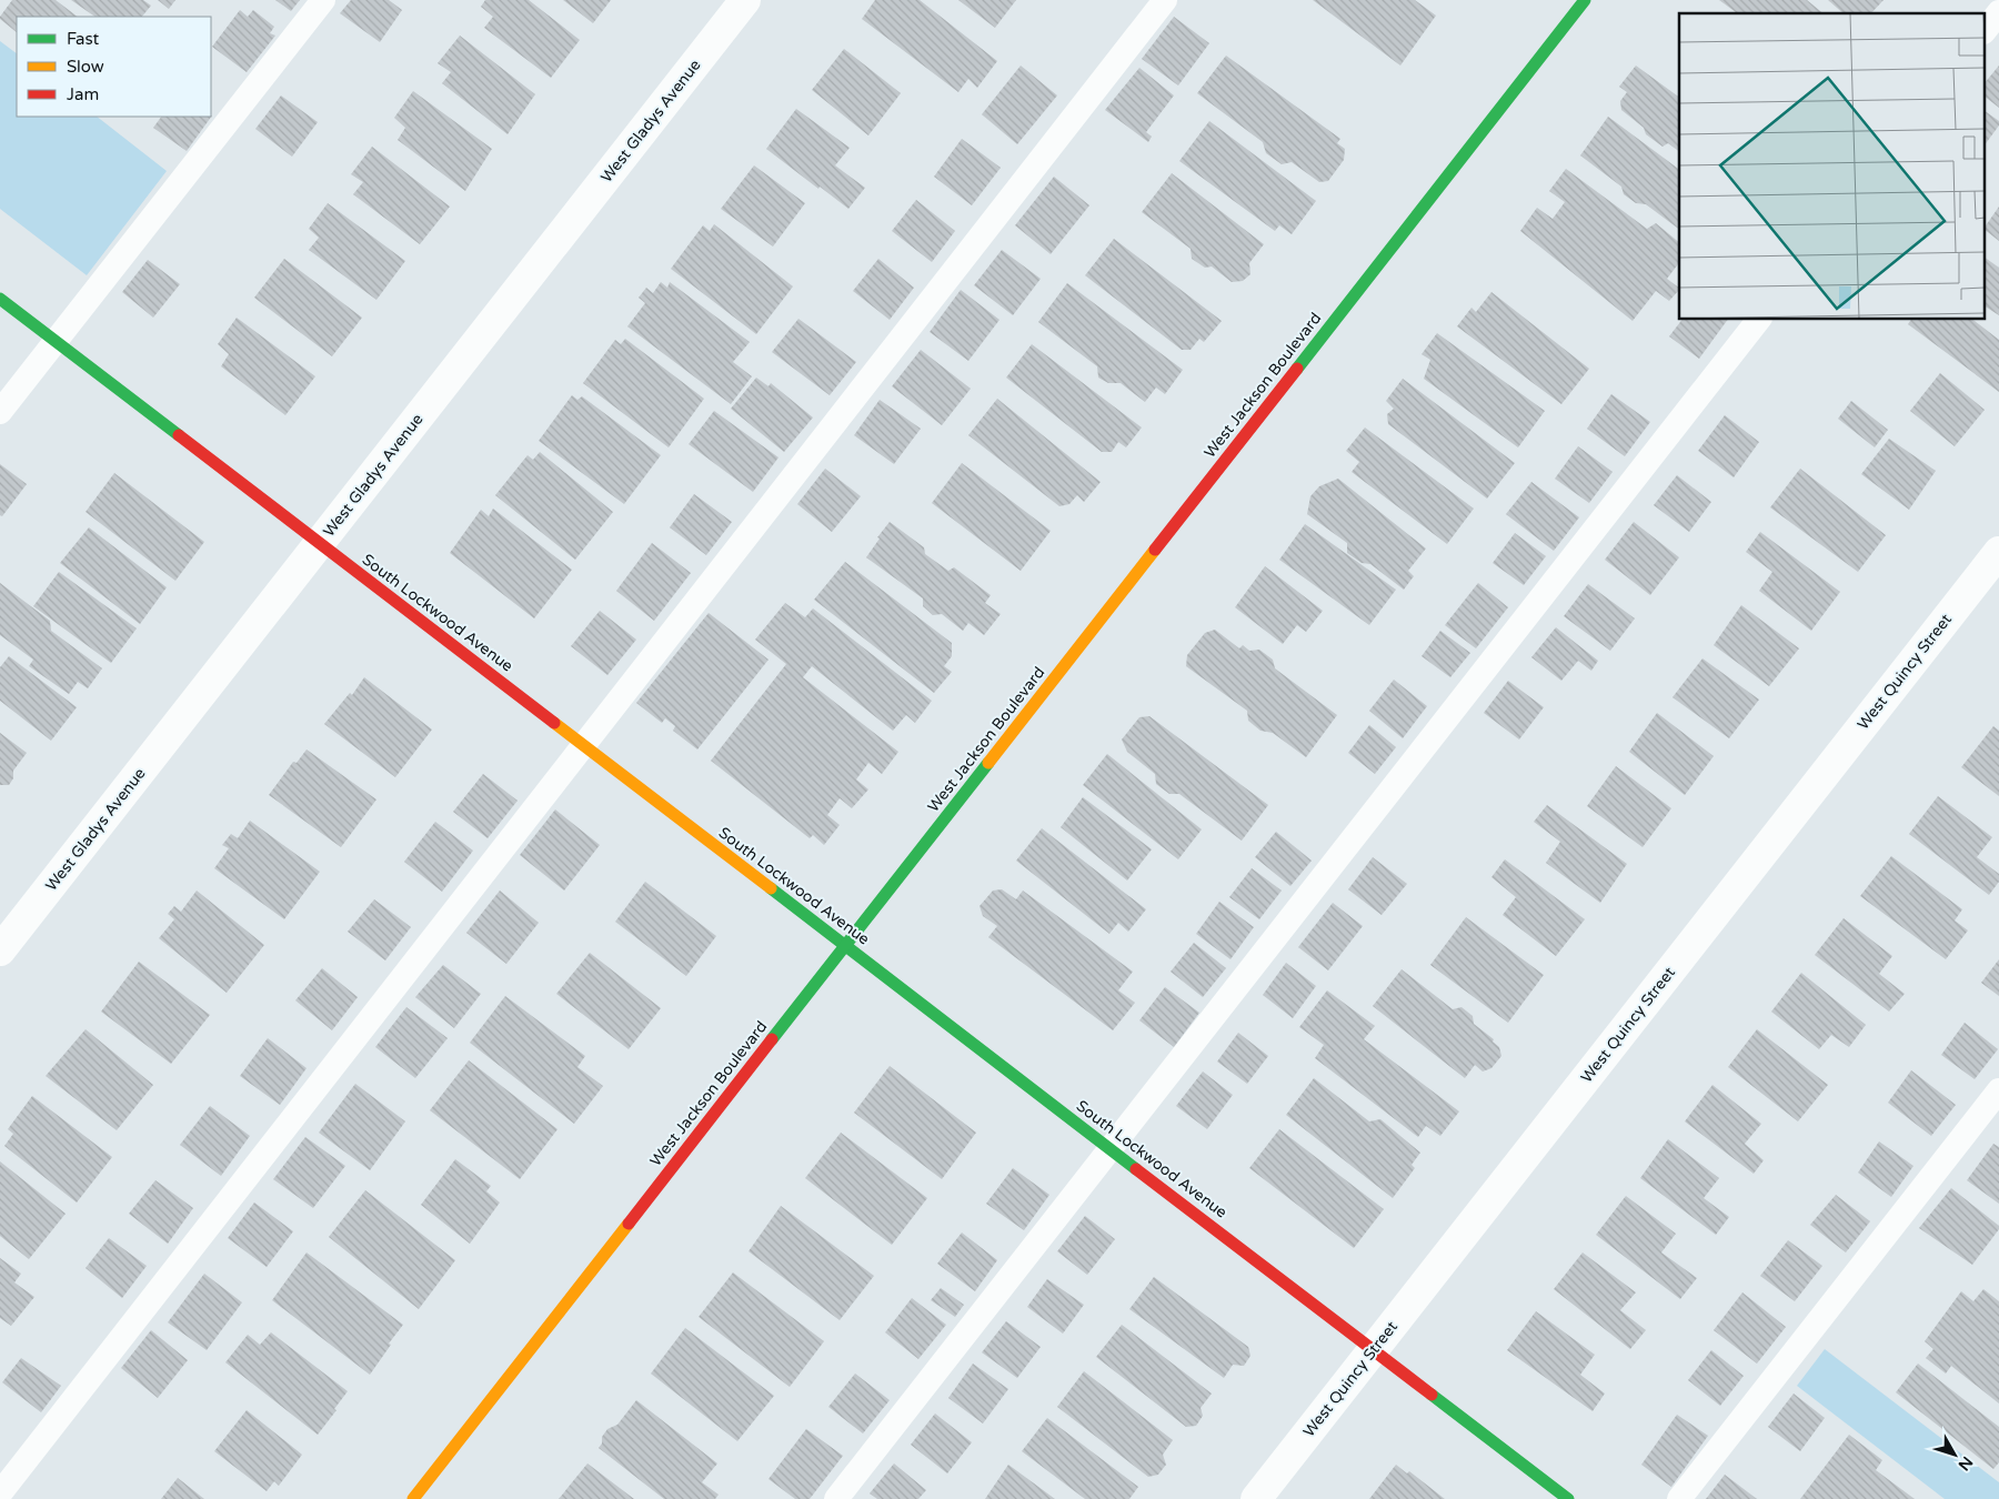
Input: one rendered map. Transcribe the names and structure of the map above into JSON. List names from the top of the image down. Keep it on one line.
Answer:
{"streets":{"street":["West Gladys Avenue","West Jackson Boulevard","South Lockwood Avenue","West Quincy Street"]},"crossings":[["West Gladys Avenue","South Lockwood Avenue"],["West Jackson Boulevard","South Lockwood Avenue"],["South Lockwood Avenue","West Quincy Street"]],"legend":["Fast","Slow","Jam"],"north":"bottom right"}
